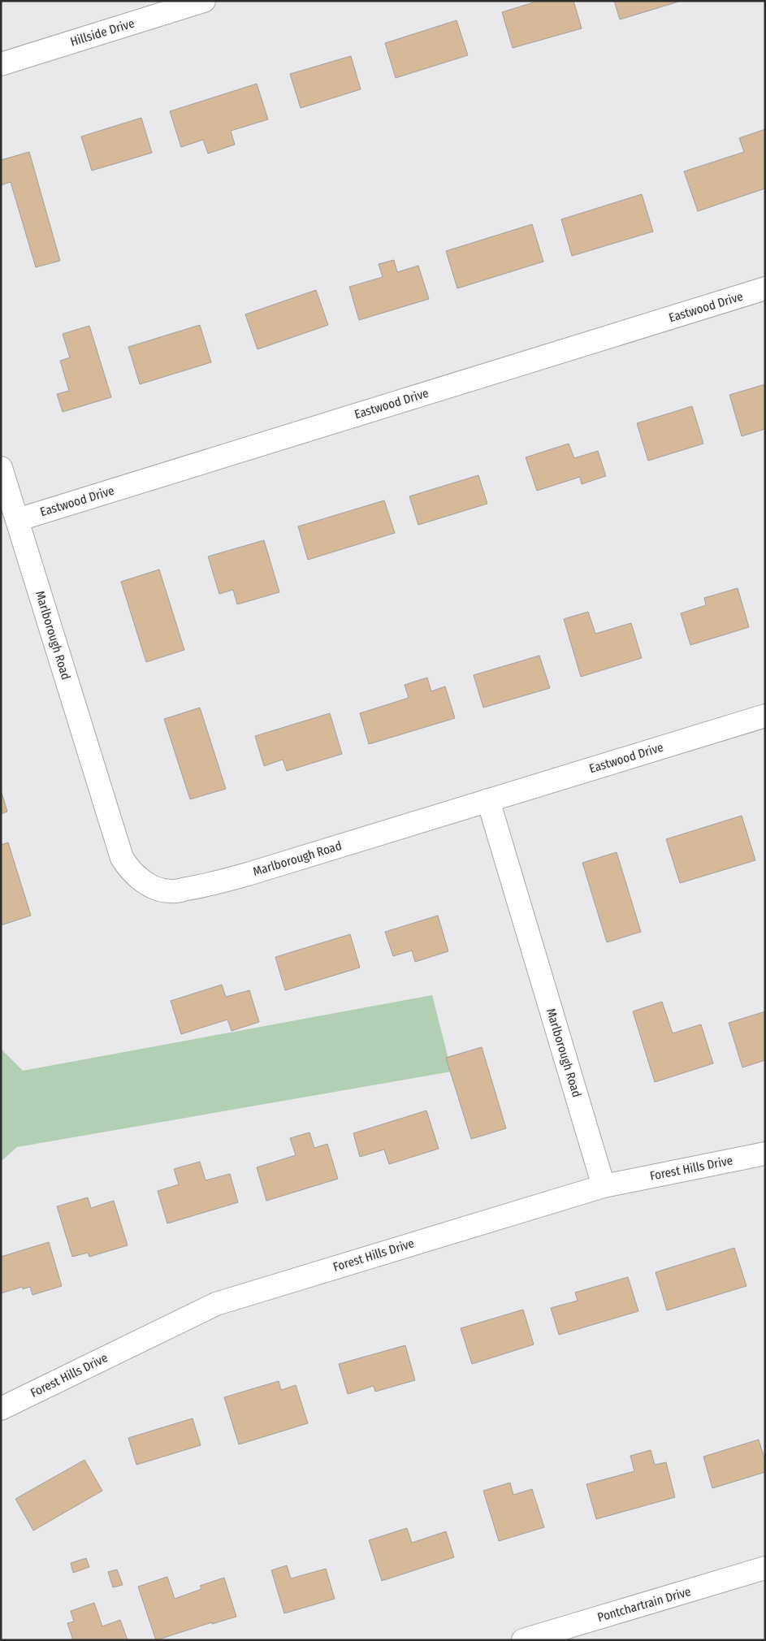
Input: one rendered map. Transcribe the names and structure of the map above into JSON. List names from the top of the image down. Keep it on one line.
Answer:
{"streets":{"street":["Hillside Drive","Eastwood Drive","Marlborough Road","Forest Hills Drive","Pontchartrain Drive"]},"crossings":[["Eastwood Drive","Marlborough Road"],["Marlborough Road","Forest Hills Drive"]]}
